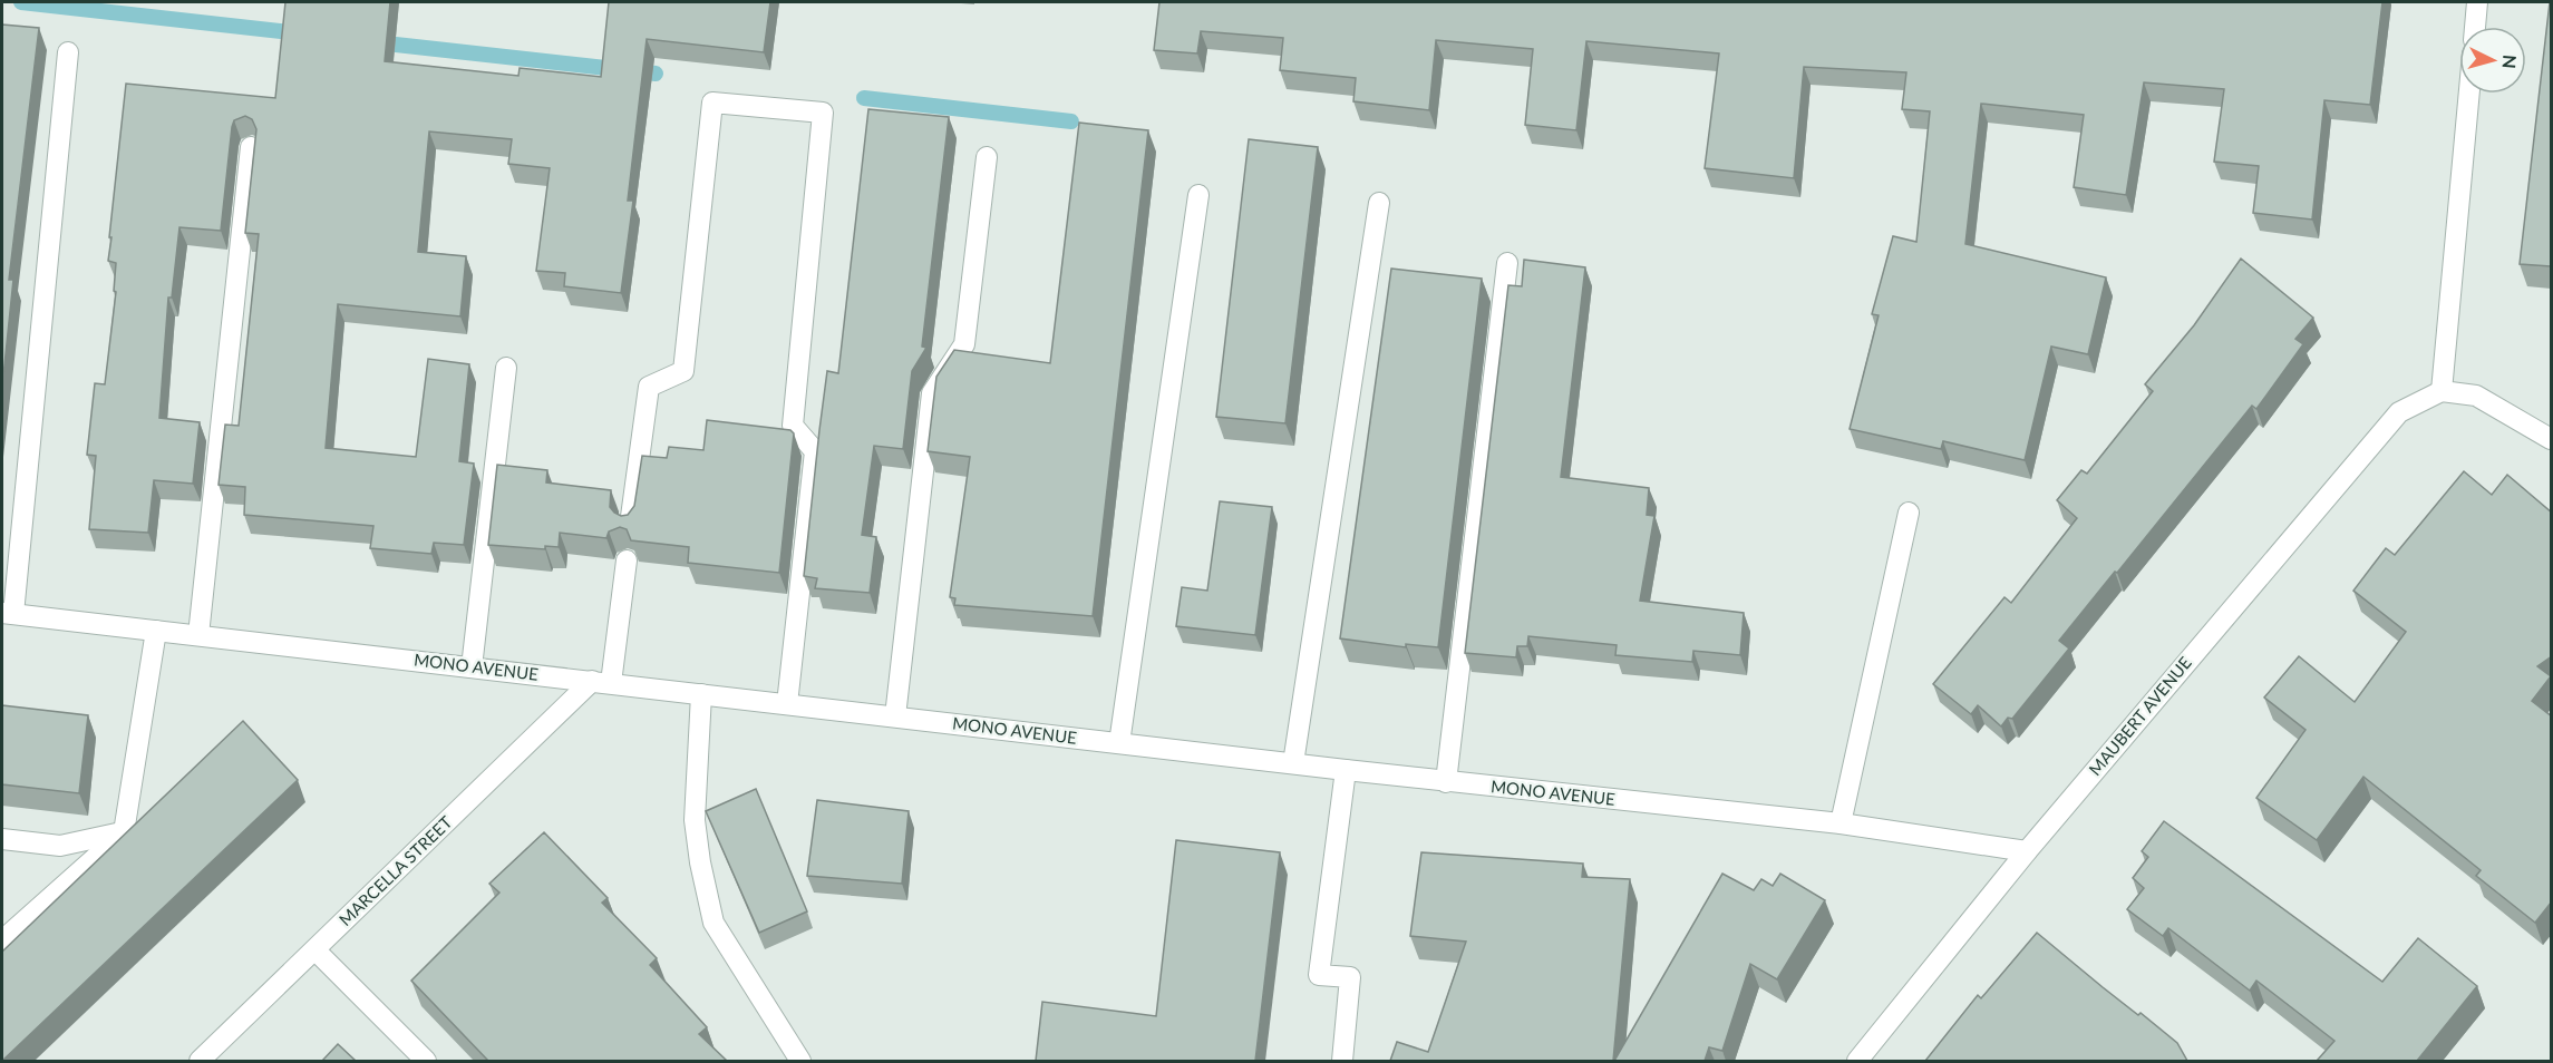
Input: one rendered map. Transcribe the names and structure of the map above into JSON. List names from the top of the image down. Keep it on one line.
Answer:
{"streets":{"street":["MONO AVENUE","MAUBERT AVENUE","MARCELLA STREET"]},"crossings":[["MONO AVENUE","MAUBERT AVENUE"],["MONO AVENUE","MARCELLA STREET"]],"north":"right"}
